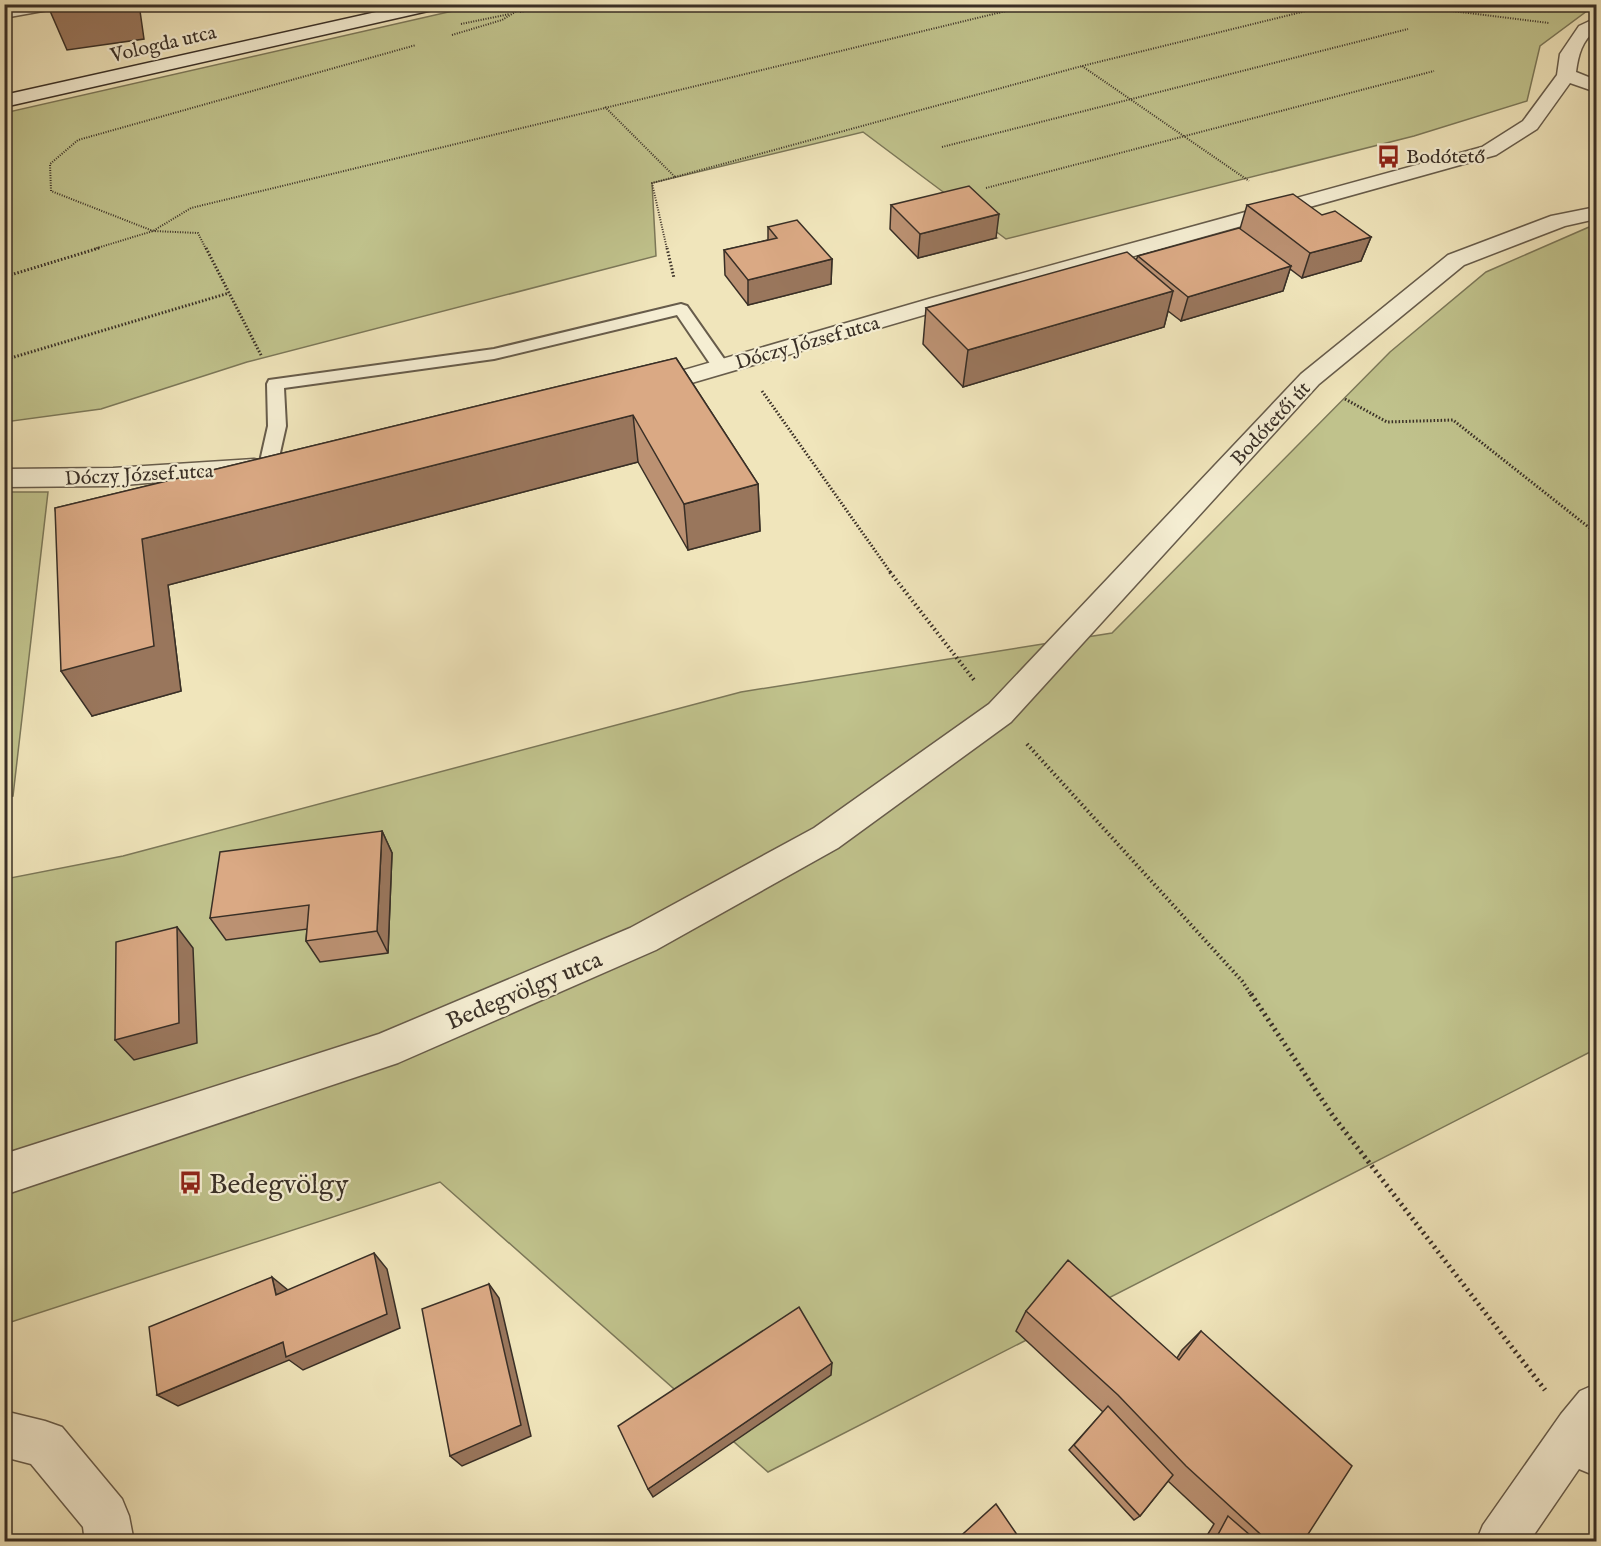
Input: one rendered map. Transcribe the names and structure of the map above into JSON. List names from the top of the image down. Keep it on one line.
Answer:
{"streets":{"street":["Vologda utca","Dóczy József utca","Bodótetői út","Bedegvölgy utca"]},"crossings":[["Bodótetői út","Bedegvölgy utca"]],"places":{"bus stop":["Bodótető","Bedegvölgy"]}}
